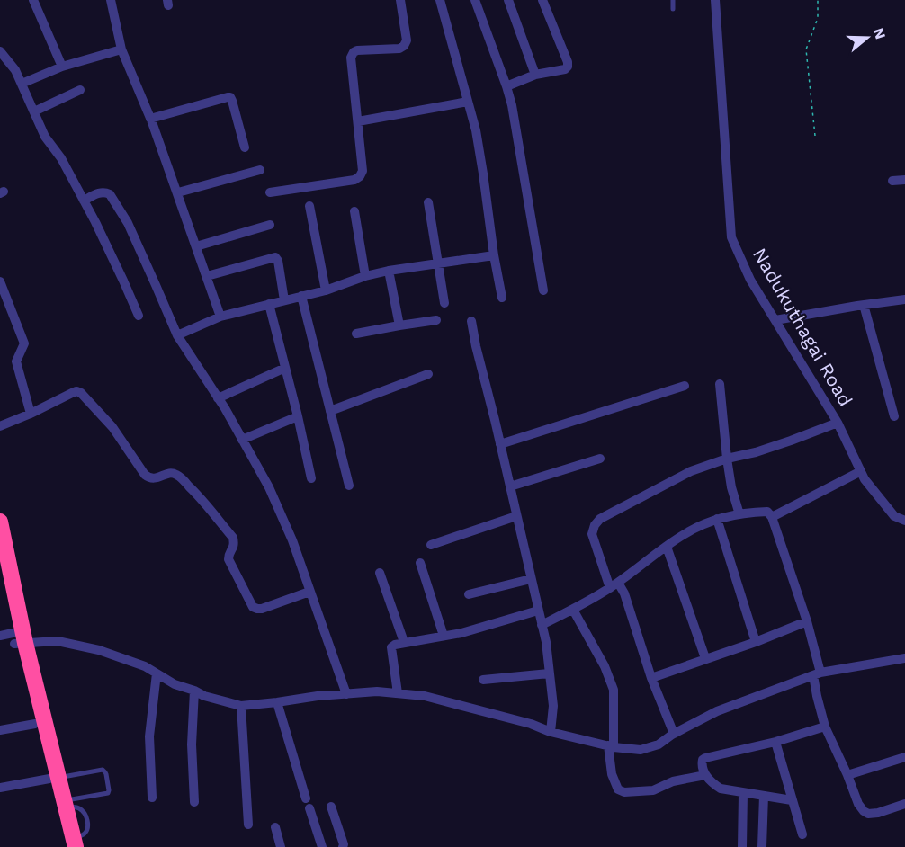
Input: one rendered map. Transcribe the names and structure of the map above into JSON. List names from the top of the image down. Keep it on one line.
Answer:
{"streets":{"street":["Nadukuthagai Road"]},"north":"right"}
